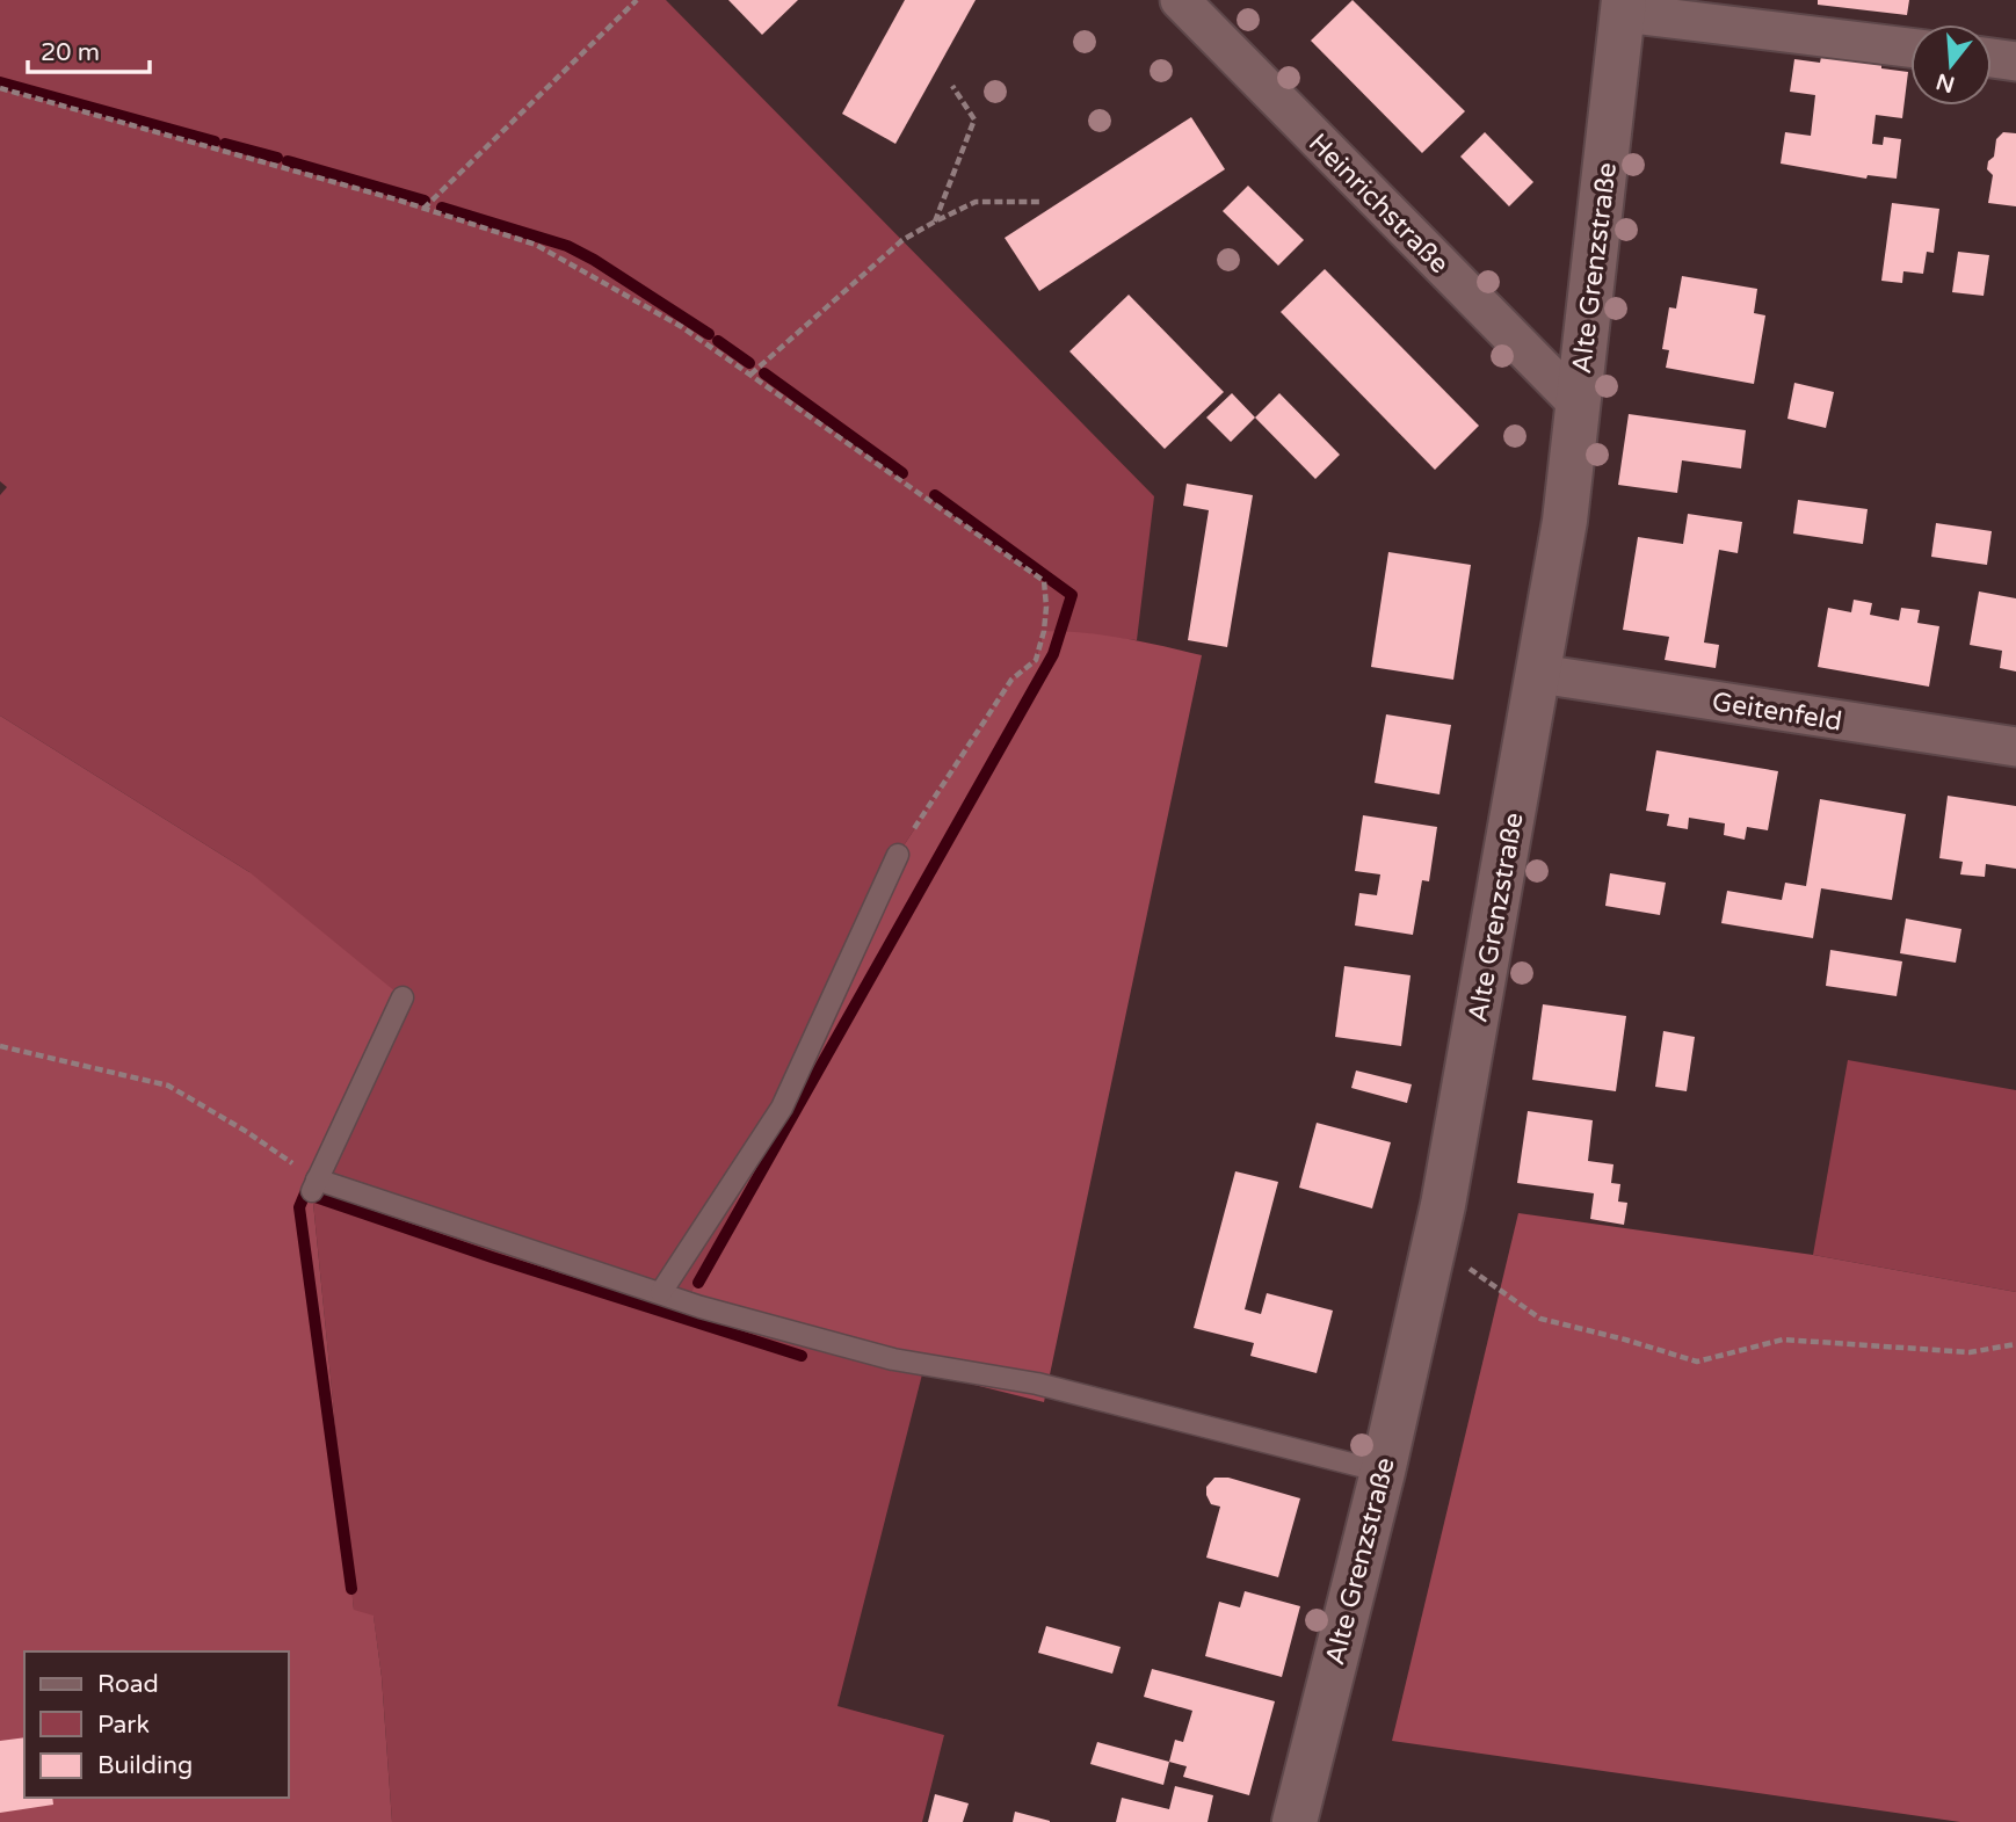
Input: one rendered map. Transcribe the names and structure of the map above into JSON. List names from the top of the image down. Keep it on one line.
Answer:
{"streets":{"street":["Heinrichstraße","Alte Grenzstraße","Geitenfeld"]},"crossings":[["Heinrichstraße","Alte Grenzstraße"],["Alte Grenzstraße","Geitenfeld"]],"legend":["Road","Park","Building"],"scale_bar":"20 m","north":"bottom"}
